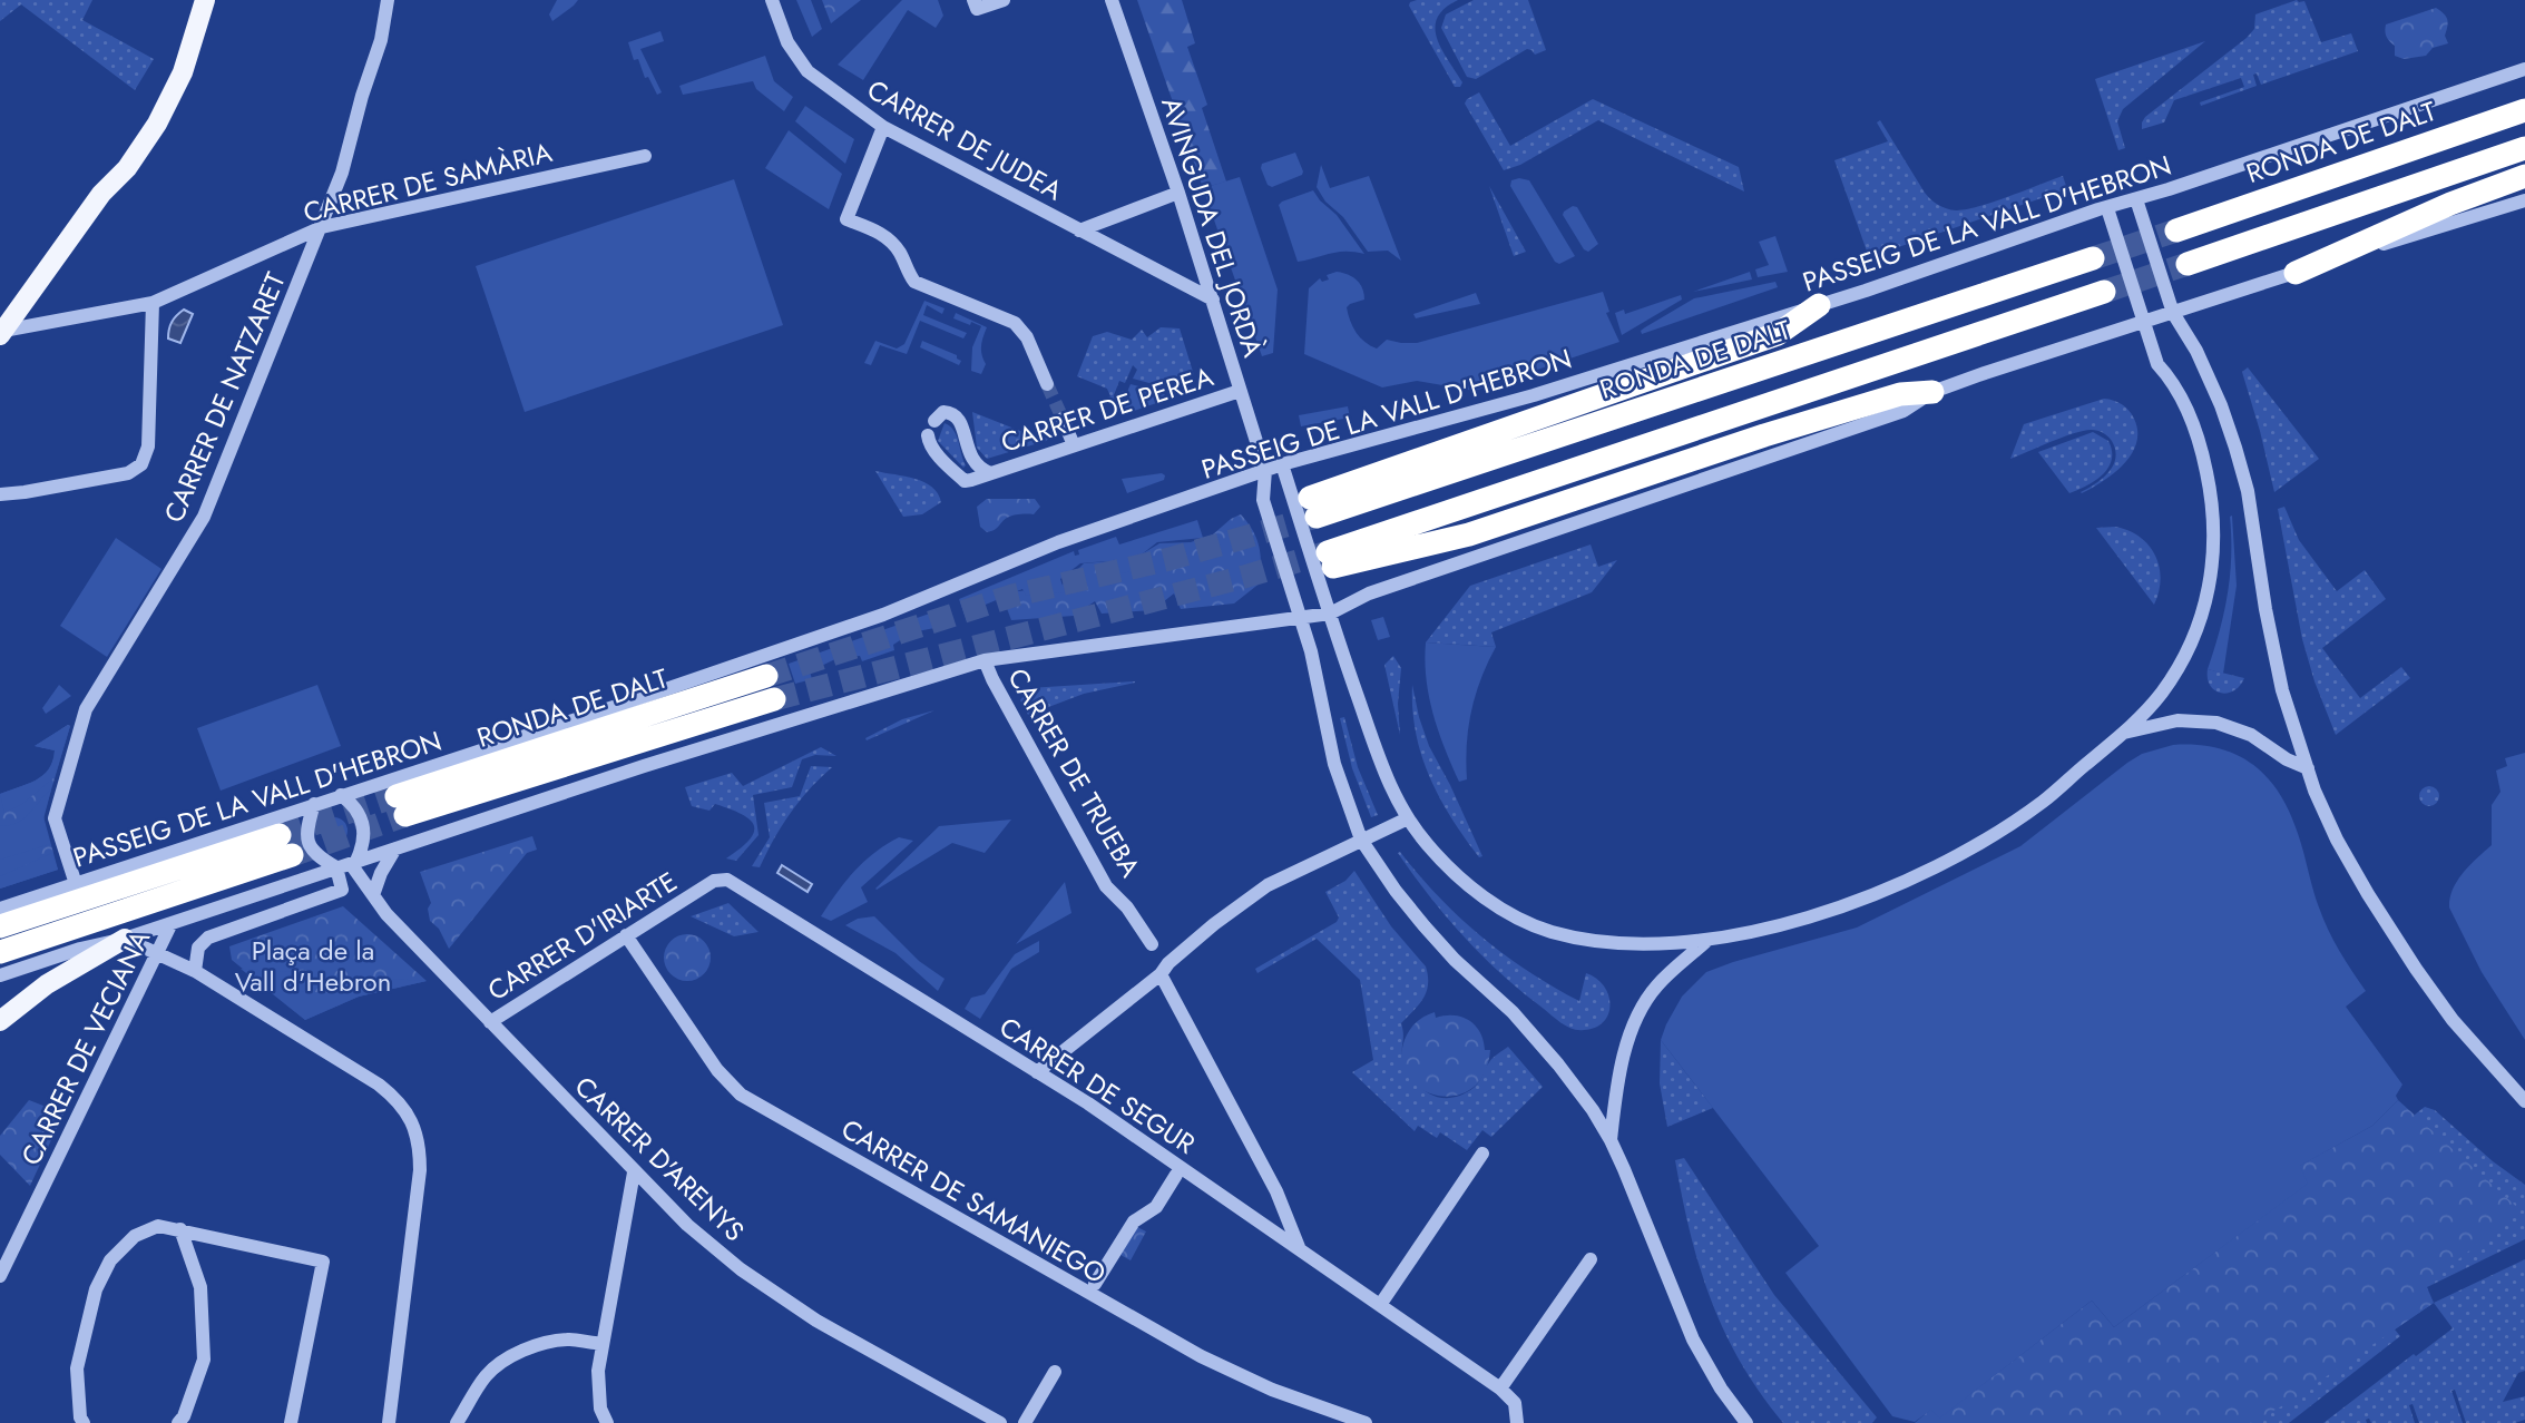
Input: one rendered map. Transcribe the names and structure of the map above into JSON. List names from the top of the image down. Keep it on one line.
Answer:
{"streets":{"highway":["RONDA DE DALT"],"street":["CARRER DE JUDEA","CARRER DE SAMÀRIA","PASSEIG DE LA VALL D'HEBRON","AVINGUDA DEL JORDÀ","CARRER DE NATZARET","CARRER DE PEREA","CARRER DE TRUEBA","CARRER D'IRIARTE","CARRER DE VECIANA","CARRER DE SEGUR","CARRER D'ARENYS","CARRER DE SAMANIEGO"]},"crossings":[["CARRER DE JUDEA","AVINGUDA DEL JORDÀ"],["RONDA DE DALT","PASSEIG DE LA VALL D'HEBRON"],["CARRER DE SAMÀRIA","CARRER DE NATZARET"],["PASSEIG DE LA VALL D'HEBRON","AVINGUDA DEL JORDÀ"],["PASSEIG DE LA VALL D'HEBRON","CARRER DE NATZARET"],["PASSEIG DE LA VALL D'HEBRON","CARRER D'ARENYS"],["AVINGUDA DEL JORDÀ","CARRER DE PEREA"],["CARRER D'IRIARTE","CARRER DE SEGUR"],["CARRER D'IRIARTE","CARRER D'ARENYS"],["CARRER D'IRIARTE","CARRER DE SAMANIEGO"]],"parks":["Plaça de la Vall d'Hebron"]}
